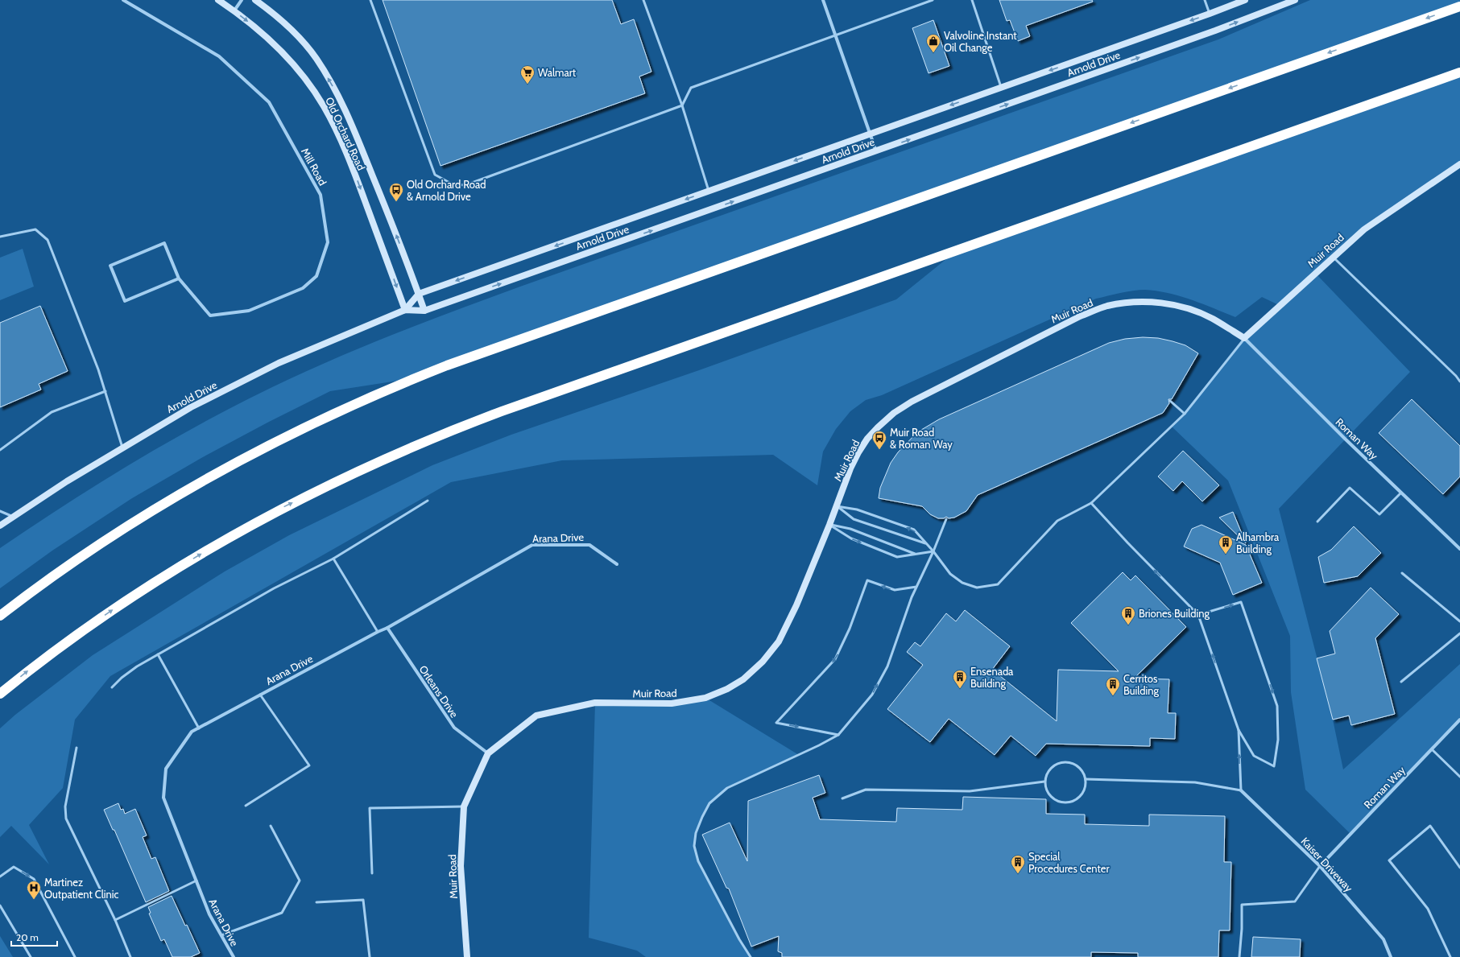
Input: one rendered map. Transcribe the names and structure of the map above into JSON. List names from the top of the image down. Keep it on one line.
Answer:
{"streets":{"street":["Arnold Drive","Old Orchard Road","Mill Road","Muir Road","Roman Way","Arana Drive","Orleans Drive","Kaiser Driveway"]},"crossings":[["Arnold Drive","Old Orchard Road"],["Muir Road","Roman Way"],["Muir Road","Orleans Drive"],["Roman Way","Kaiser Driveway"],["Arana Drive","Orleans Drive"]],"places":{"shop":["Valvoline Instant Oil Change"],"supermarket":["Walmart"],"bus stop":["Old Orchard Road & Arnold Drive","Muir Road & Roman Way"],"building":["Alhambra Building","Briones Building","Ensenada Building","Cerritos Building","Special Procedures Center"],"hospital":["Martinez Outpatient Clinic"]},"scale_bar":"20 m"}
